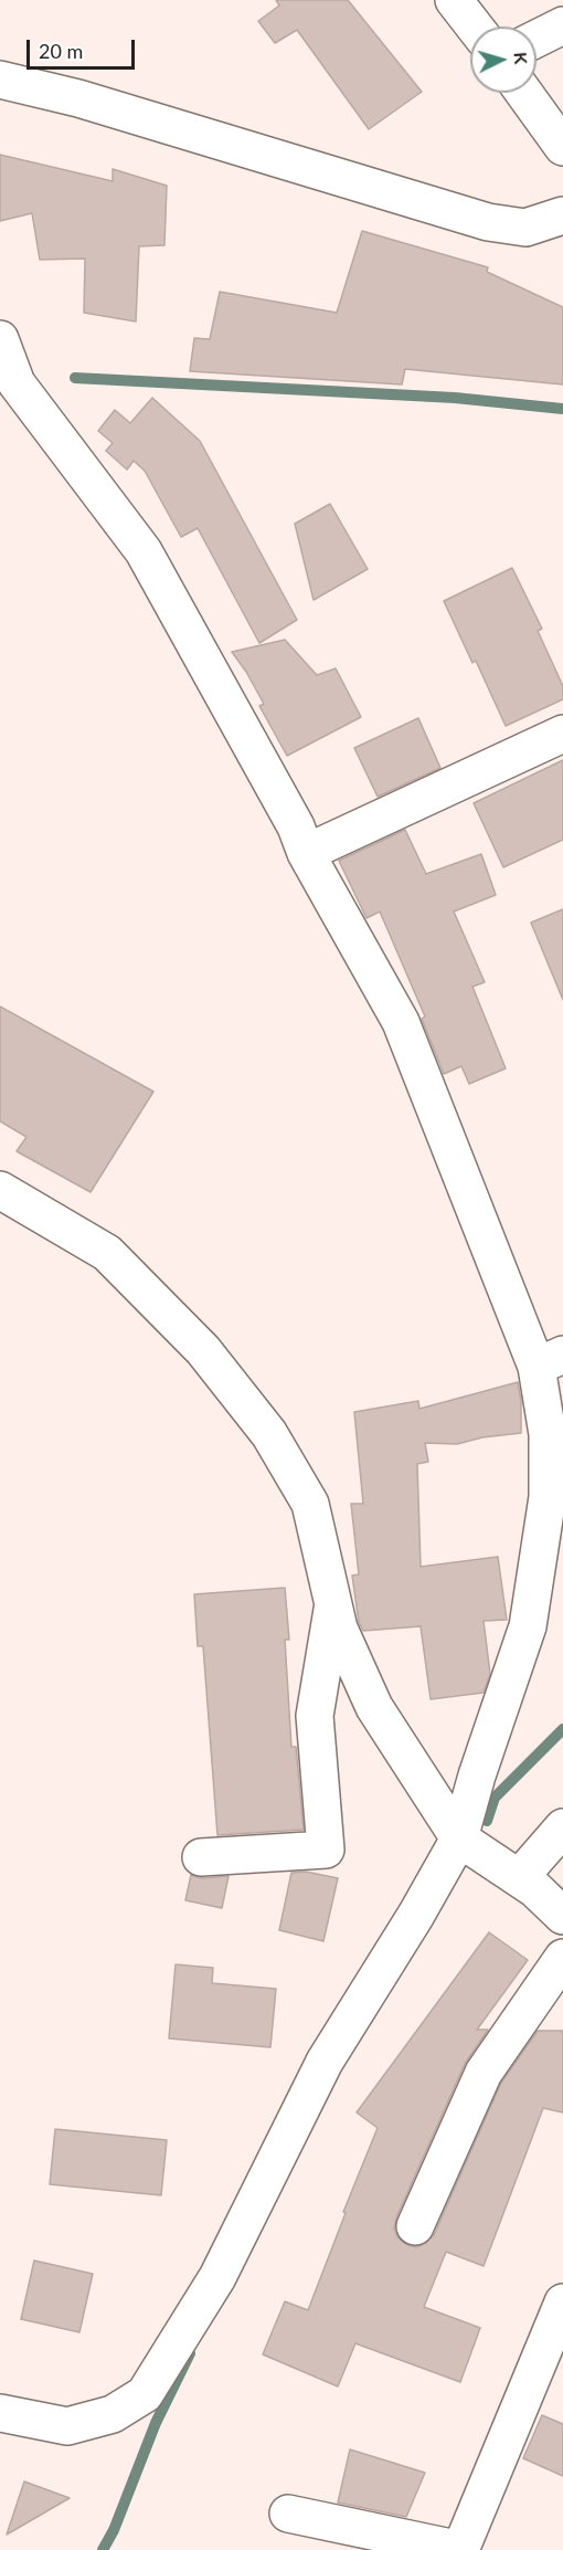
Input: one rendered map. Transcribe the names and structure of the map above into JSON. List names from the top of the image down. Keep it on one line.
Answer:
{"scale_bar":"20 m","north":"right"}
